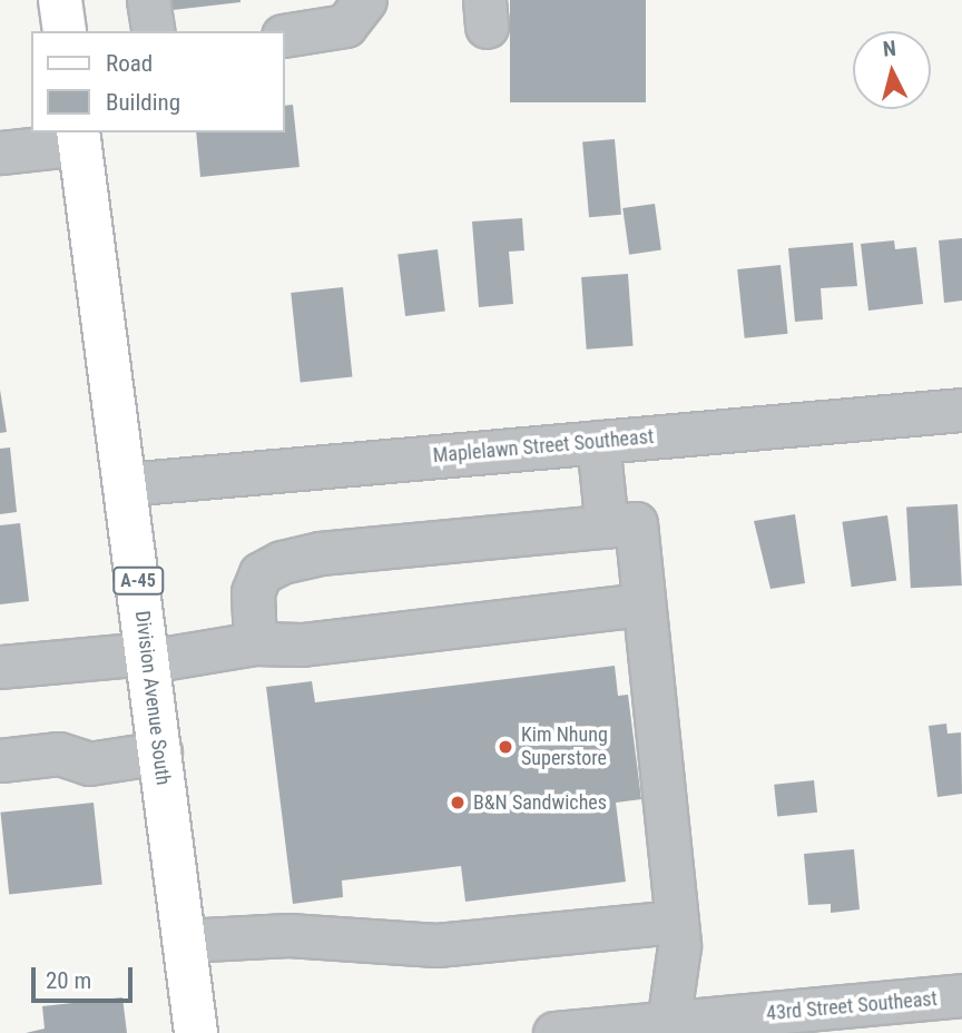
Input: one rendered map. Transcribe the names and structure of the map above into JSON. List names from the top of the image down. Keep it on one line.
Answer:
{"streets":{"main road":["A-45","Division Avenue South"],"street":["Maplelawn Street Southeast","43rd Street Southeast"]},"crossings":[["Maplelawn Street Southeast","Division Avenue South"]],"places":["Kim Nhung Superstore","B&N Sandwiches"],"legend":["Road","Building"],"scale_bar":"20 m","north":"top"}
